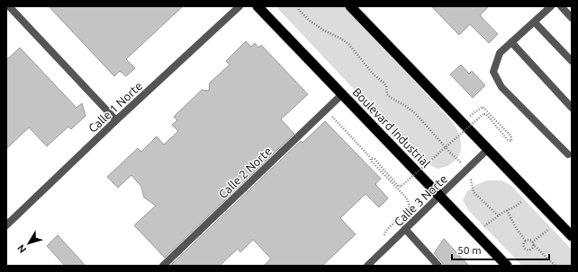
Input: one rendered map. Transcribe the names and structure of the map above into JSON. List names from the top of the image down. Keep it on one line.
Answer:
{"streets":{"highway":["Boulevard Industrial"],"street":["Calle 1 Norte","Calle 2 Norte","Calle 3 Norte"]},"crossings":[["Boulevard Industrial","Calle 2 Norte"],["Boulevard Industrial","Calle 3 Norte"]],"scale_bar":"50 m","north":"bottom left"}
